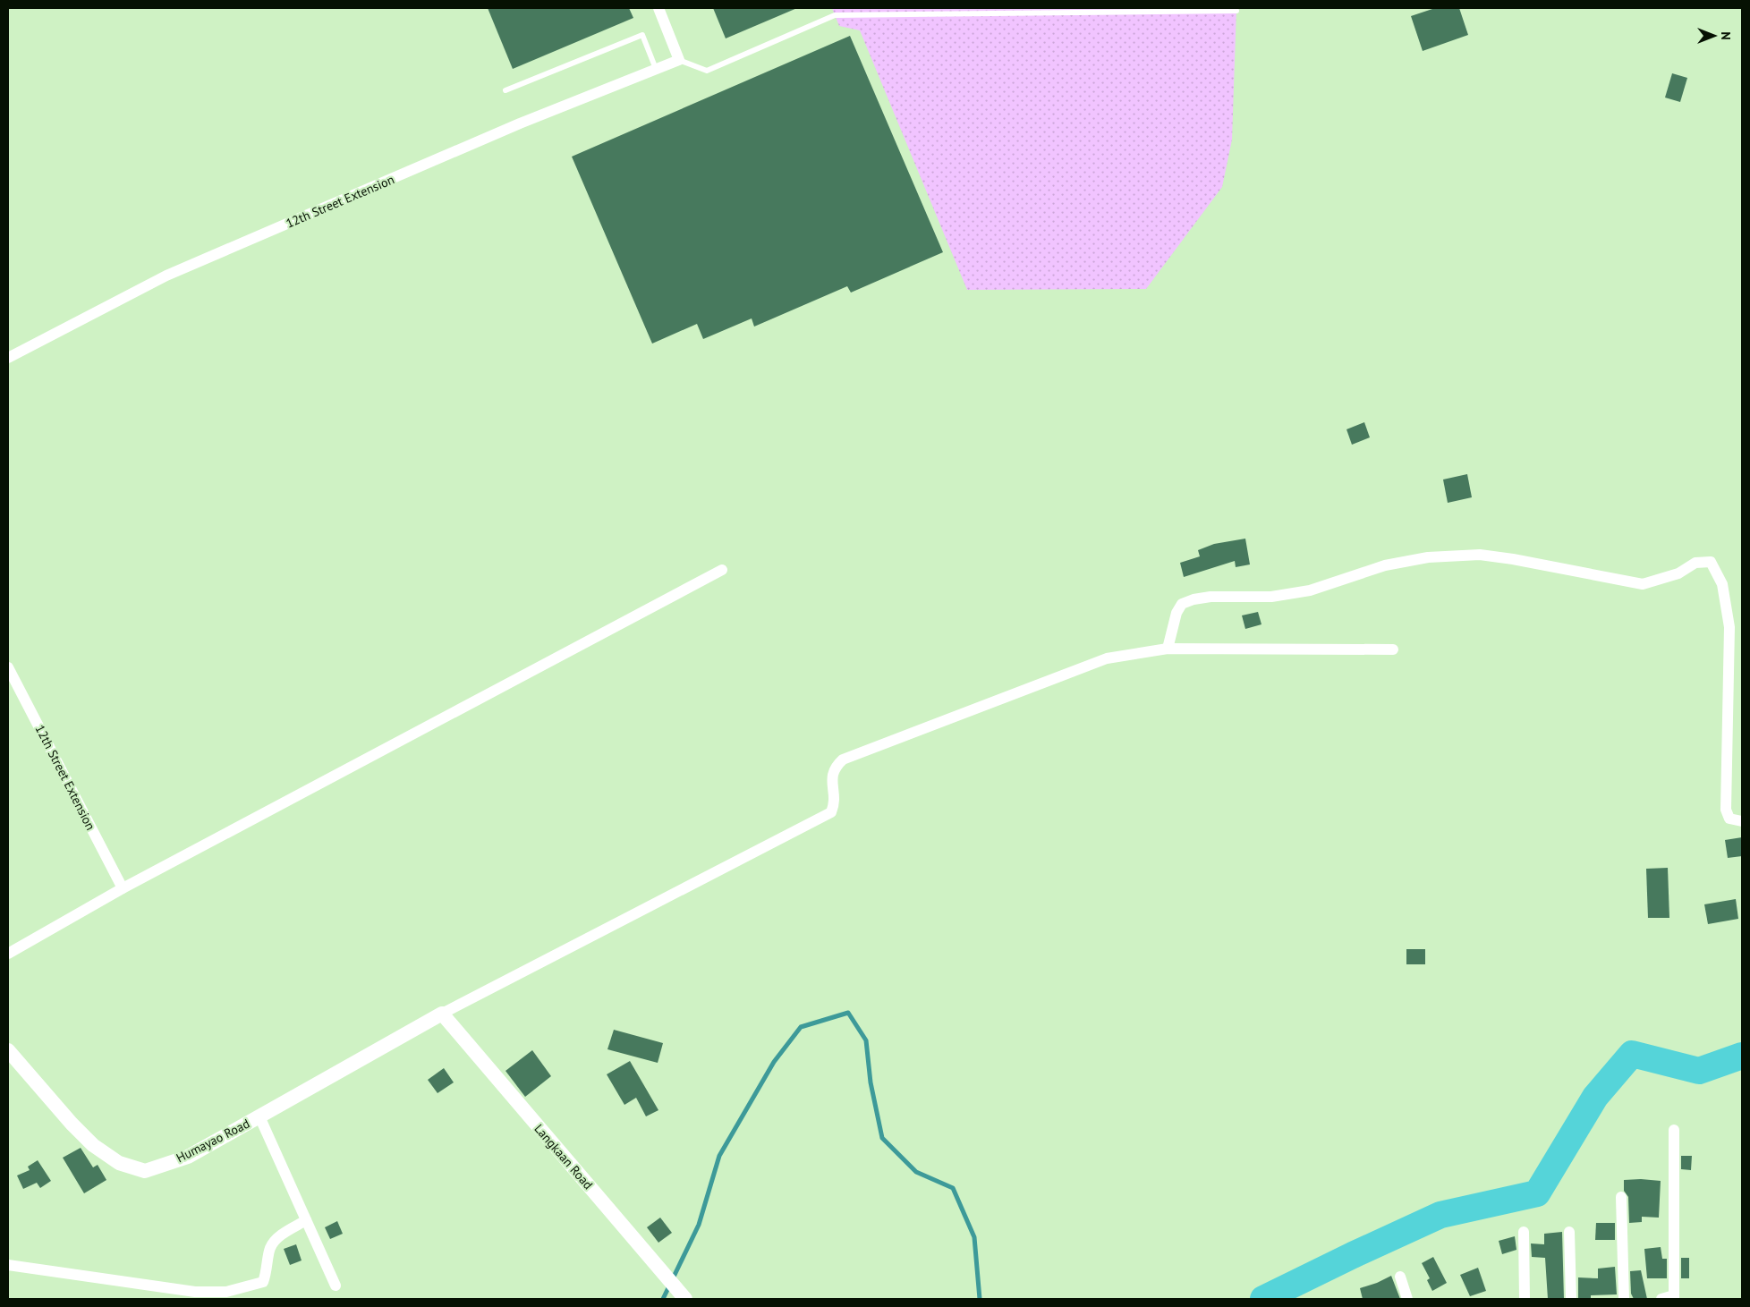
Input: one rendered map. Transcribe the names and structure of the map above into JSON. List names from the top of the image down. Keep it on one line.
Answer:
{"streets":{"street":["12th Street Extension","Humayao Road","Langkaan Road"]},"crossings":[["Humayao Road","Langkaan Road"]],"north":"right"}
